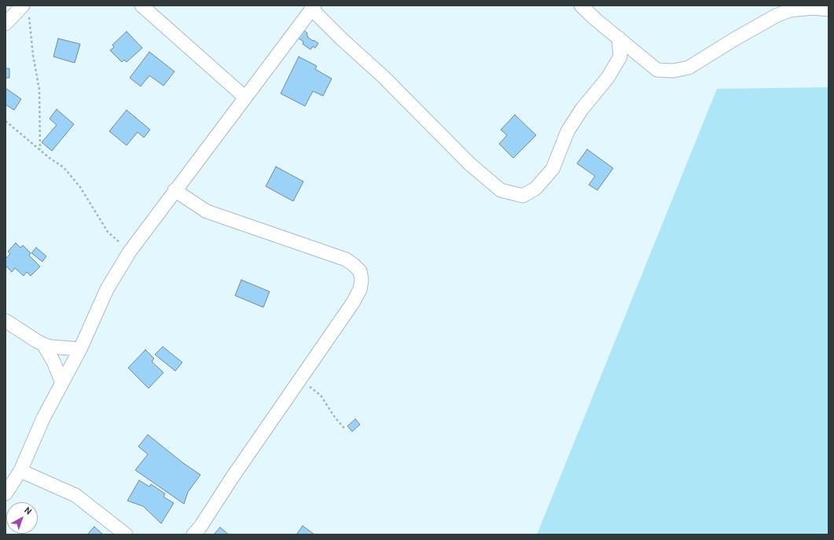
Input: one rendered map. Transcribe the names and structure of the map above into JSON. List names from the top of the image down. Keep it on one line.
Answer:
{"north":"top right"}
